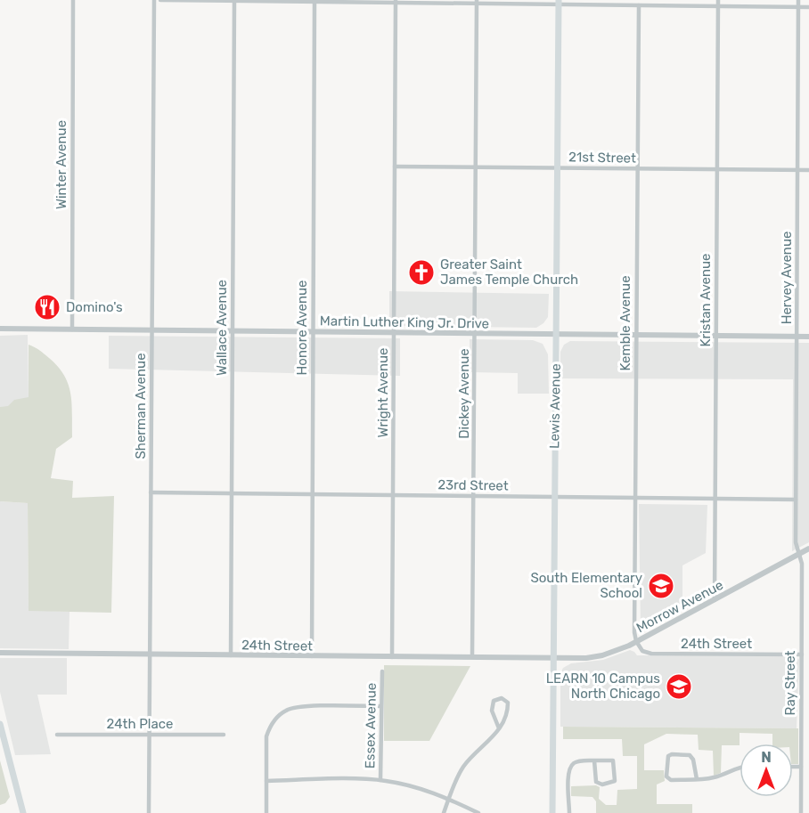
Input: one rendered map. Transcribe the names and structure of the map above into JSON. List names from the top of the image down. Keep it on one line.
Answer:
{"streets":{"main road":["Lewis Avenue"],"street":["21st Street","Winter Avenue","Hervey Avenue","Kristan Avenue","Martin Luther King Jr. Drive","Kemble Avenue","Wallace Avenue","Honore Avenue","Wright Avenue","Dickey Avenue","Sherman Avenue","23rd Street","Morrow Avenue","24th Street","Ray Street","24th Place","Essex Avenue"]},"crossings":[["21st Street","Hervey Avenue"],["21st Street","Kristan Avenue"],["21st Street","Kemble Avenue"],["21st Street","Wright Avenue"],["21st Street","Dickey Avenue"],["21st Street","Lewis Avenue"],["Winter Avenue","Martin Luther King Jr. Drive"],["Hervey Avenue","Martin Luther King Jr. Drive"],["Hervey Avenue","23rd Street"],["Hervey Avenue","Morrow Avenue"],["Hervey Avenue","Ray Street"],["Kristan Avenue","Martin Luther King Jr. Drive"],["Kristan Avenue","23rd Street"],["Kristan Avenue","Morrow Avenue"],["Martin Luther King Jr. Drive","Kemble Avenue"],["Martin Luther King Jr. Drive","Wallace Avenue"],["Martin Luther King Jr. Drive","Honore Avenue"],["Martin Luther King Jr. Drive","Wright Avenue"],["Martin Luther King Jr. Drive","Dickey Avenue"],["Martin Luther King Jr. Drive","Sherman Avenue"],["Martin Luther King Jr. Drive","Lewis Avenue"],["Kemble Avenue","23rd Street"],["Kemble Avenue","Morrow Avenue"],["Kemble Avenue","24th Street"],["Wallace Avenue","23rd Street"],["Wallace Avenue","24th Street"],["Honore Avenue","23rd Street"],["Honore Avenue","24th Street"],["Wright Avenue","23rd Street"],["Wright Avenue","24th Street"],["Dickey Avenue","23rd Street"],["Dickey Avenue","24th Street"],["Sherman Avenue","23rd Street"],["Sherman Avenue","24th Street"],["Sherman Avenue","24th Place"],["Lewis Avenue","23rd Street"],["Lewis Avenue","Morrow Avenue"],["Lewis Avenue","24th Street"],["Morrow Avenue","24th Street"],["Morrow Avenue","Ray Street"],["24th Street","Ray Street"]],"places":{"church":["Greater Saint James Temple Church"],"restaurant":["Domino's"],"school or university":["South Elementary School","LEARN 10 Campus North Chicago"]},"north":"top"}
